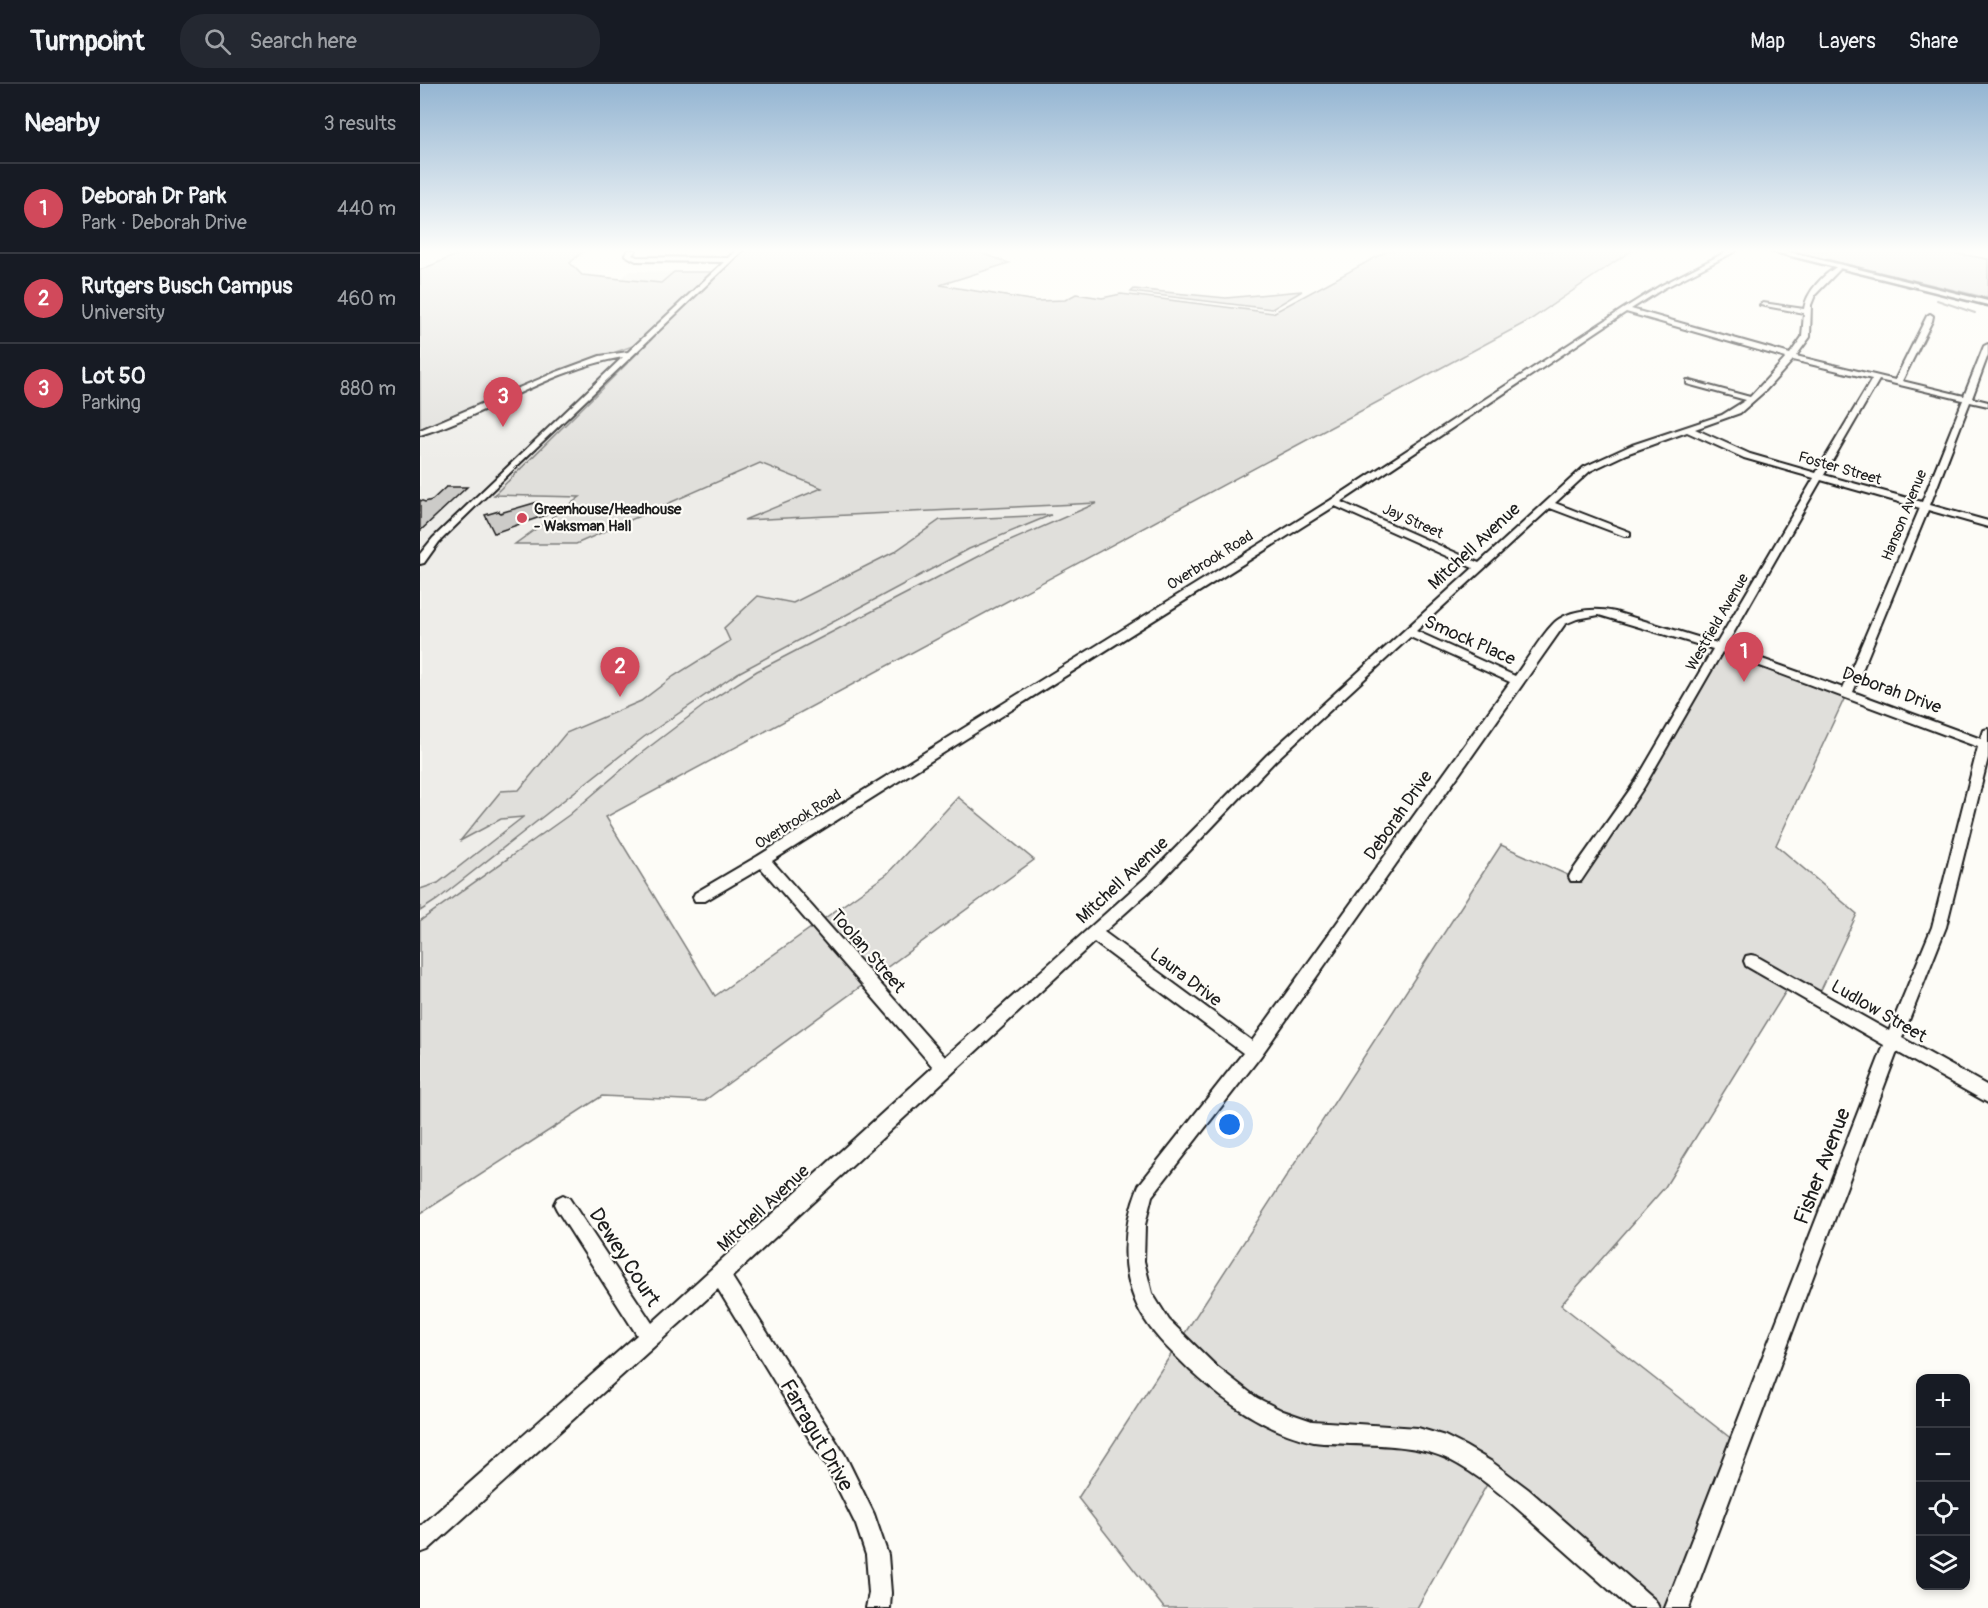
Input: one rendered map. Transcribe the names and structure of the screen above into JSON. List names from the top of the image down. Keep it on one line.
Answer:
{"streets":{"street":["Foster Street","Hanson Avenue","Jay Street","Mitchell Avenue","Overbrook Road","Westfield Avenue","Smock Place","Deborah Drive","Toolan Street","Laura Drive","Ludlow Street","Fisher Avenue","Dewey Court","Farragut Drive"]},"crossings":[["Foster Street","Hanson Avenue"],["Foster Street","Mitchell Avenue"],["Foster Street","Westfield Avenue"],["Hanson Avenue","Deborah Drive"],["Jay Street","Mitchell Avenue"],["Jay Street","Overbrook Road"],["Mitchell Avenue","Smock Place"],["Mitchell Avenue","Toolan Street"],["Mitchell Avenue","Laura Drive"],["Mitchell Avenue","Dewey Court"],["Mitchell Avenue","Farragut Drive"],["Overbrook Road","Toolan Street"],["Westfield Avenue","Deborah Drive"],["Smock Place","Deborah Drive"],["Deborah Drive","Laura Drive"],["Deborah Drive","Fisher Avenue"],["Ludlow Street","Fisher Avenue"]],"places":["Greenhouse/Headhouse - Waksman Hall"],"page":{"header":"Turnpoint","search":"Search here","nav":["Map","Layers","Share"],"heading":["Nearby","3 results"],"list":[{"mark":"1","name":"Deborah Dr Park","note":"Park · Deborah Drive","value":"440 m"},{"mark":"2","name":"Rutgers Busch Campus","note":"University","value":"460 m"},{"mark":"3","name":"Lot 50","note":"Parking","value":"880 m"}],"pins":["3","1","2"],"map_buttons":["+","−"]}}
